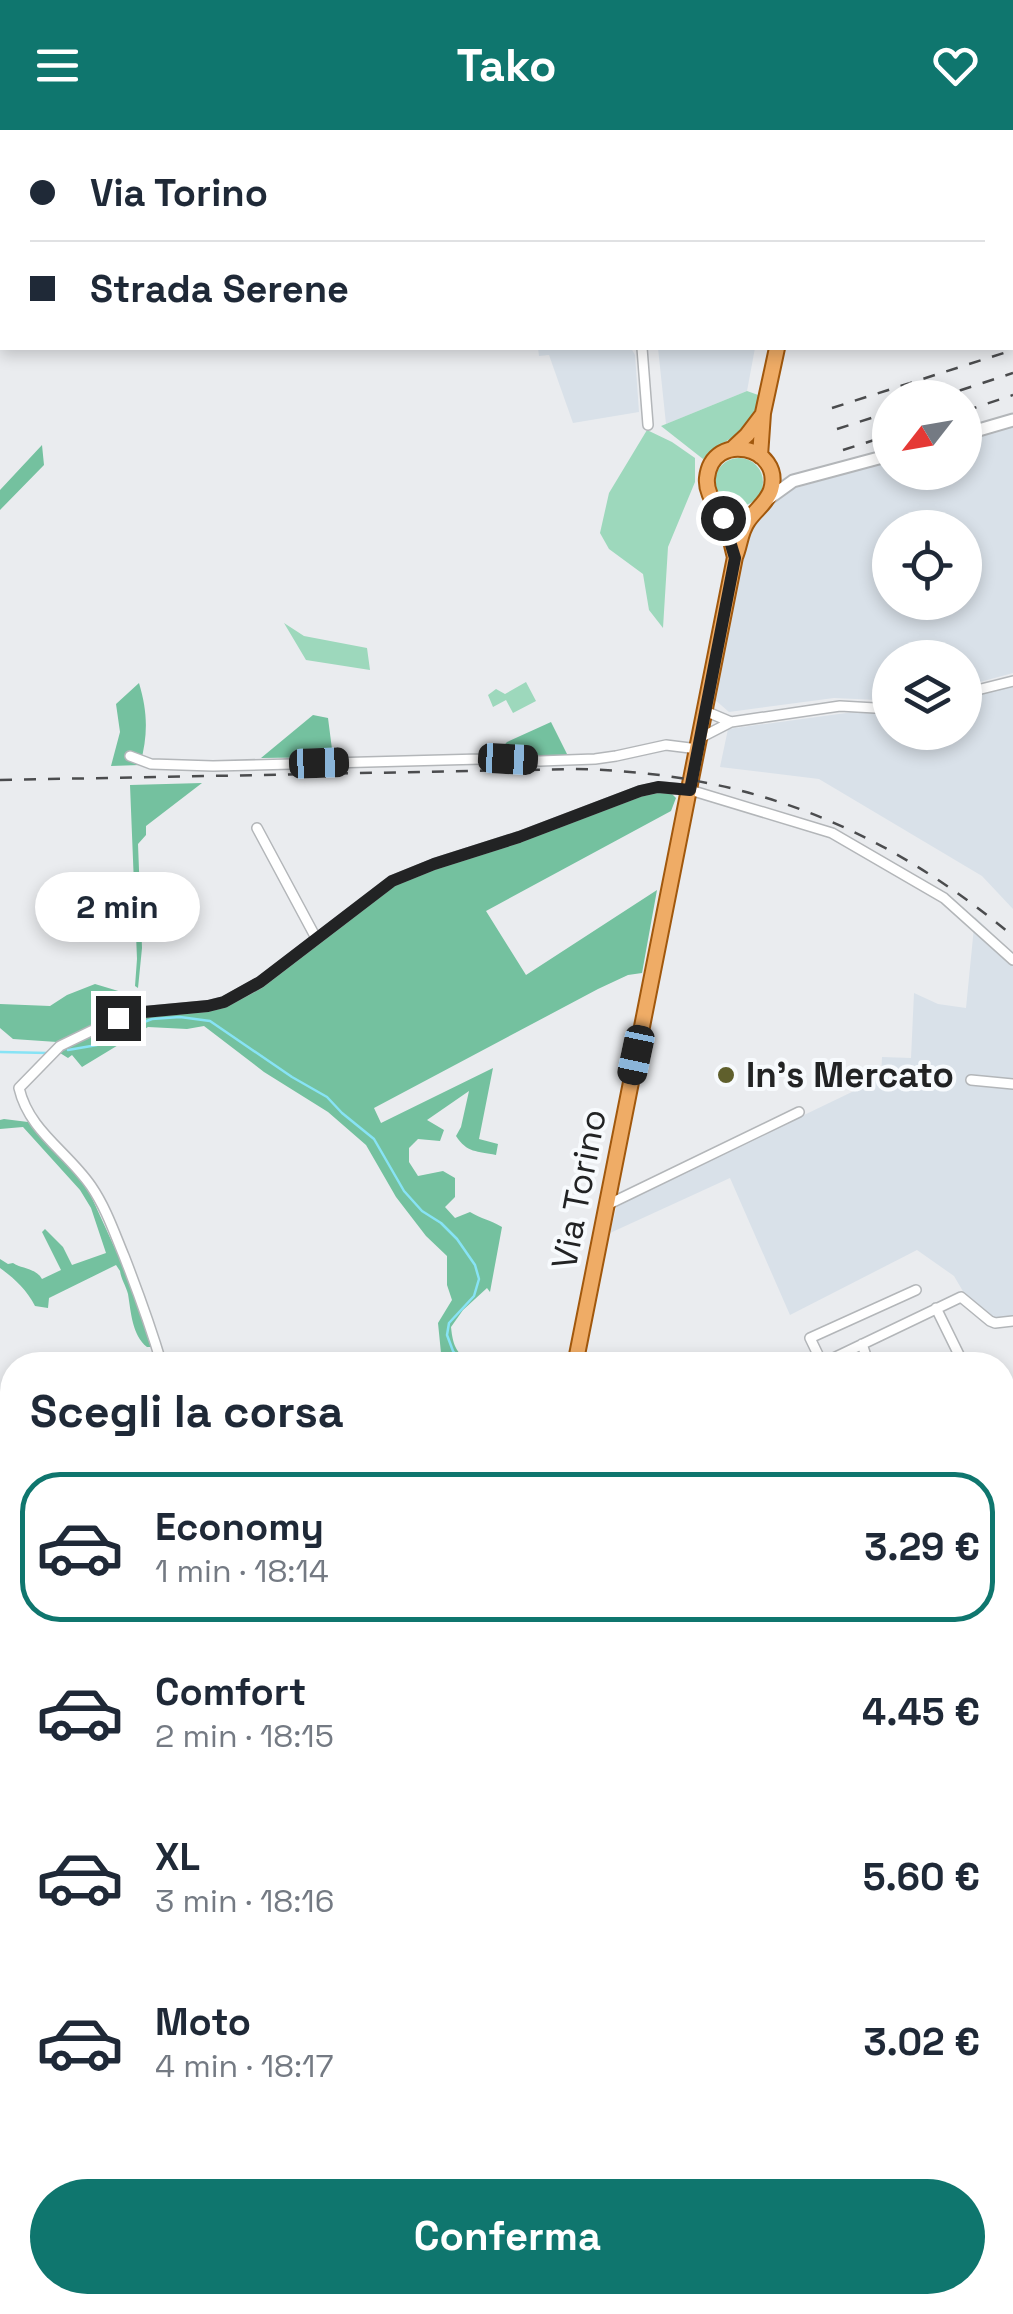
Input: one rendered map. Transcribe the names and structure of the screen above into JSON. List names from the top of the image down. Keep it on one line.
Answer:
{"streets":{"main road":["Via Torino"]},"places":["In's Mercato"],"north":"bottom left","page":{"header":"Tako","banner":["Via Torino","Strada Serene"],"bubble":"2 min","heading":"Scegli la corsa","list":[{"name":"Economy","note":"1 min · 18:14","value":"3.29 €"},{"name":"Comfort","note":"2 min · 18:15","value":"4.45 €"},{"name":"XL","note":"3 min · 18:16","value":"5.60 €"},{"name":"Moto","note":"4 min · 18:17","value":"3.02 €"}],"buttons":"Conferma"}}
